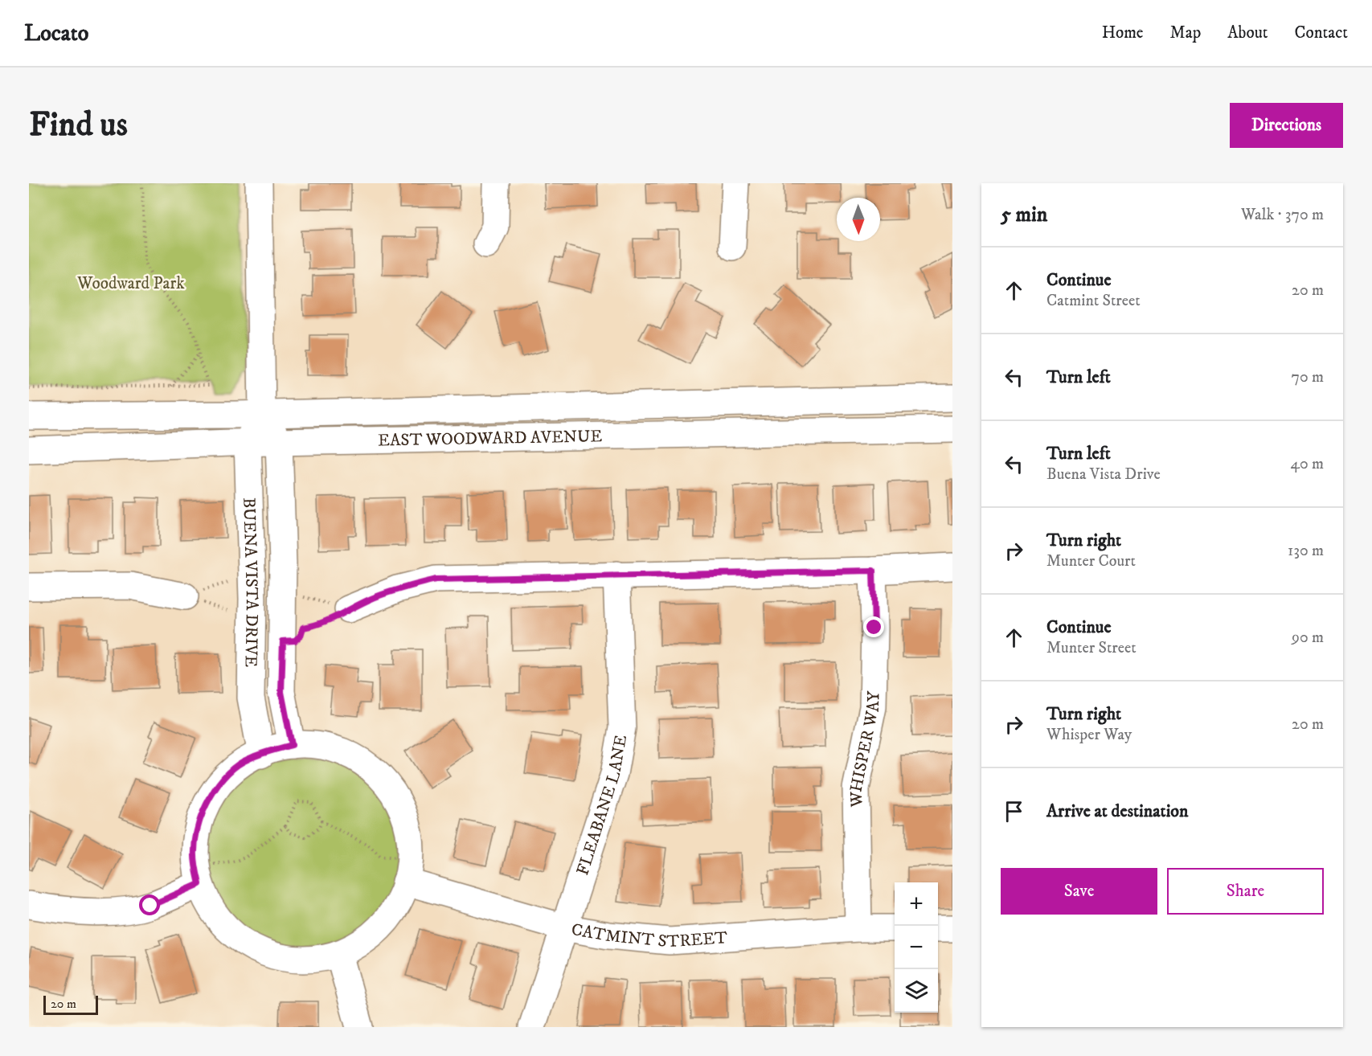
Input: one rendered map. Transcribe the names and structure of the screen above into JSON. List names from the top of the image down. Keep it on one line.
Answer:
{"streets":{"street":["EAST WOODWARD AVENUE","BUENA VISTA DRIVE","WHISPER WAY","FLEABANE LANE","CATMINT STREET"]},"crossings":[["EAST WOODWARD AVENUE","BUENA VISTA DRIVE"],["WHISPER WAY","CATMINT STREET"],["FLEABANE LANE","CATMINT STREET"]],"parks":["Woodward Park"],"scale_bar":"20 m","north":"bottom","page":{"header":"Locato","nav":["Home","Map","About","Contact"],"buttons":["Directions",["Save","Share"]],"title":"Find us","heading":["5 min","Walk · 370 m"],"list":[["Continue","Catmint Street","20 m"],["Turn left","70 m"],["Turn left","Buena Vista Drive","40 m"],["Turn right","Munter Court","130 m"],["Continue","Munter Street","90 m"],["Turn right","Whisper Way","20 m"],"Arrive at destination"],"map_buttons":["+","−"],"scale":"20 m"}}
